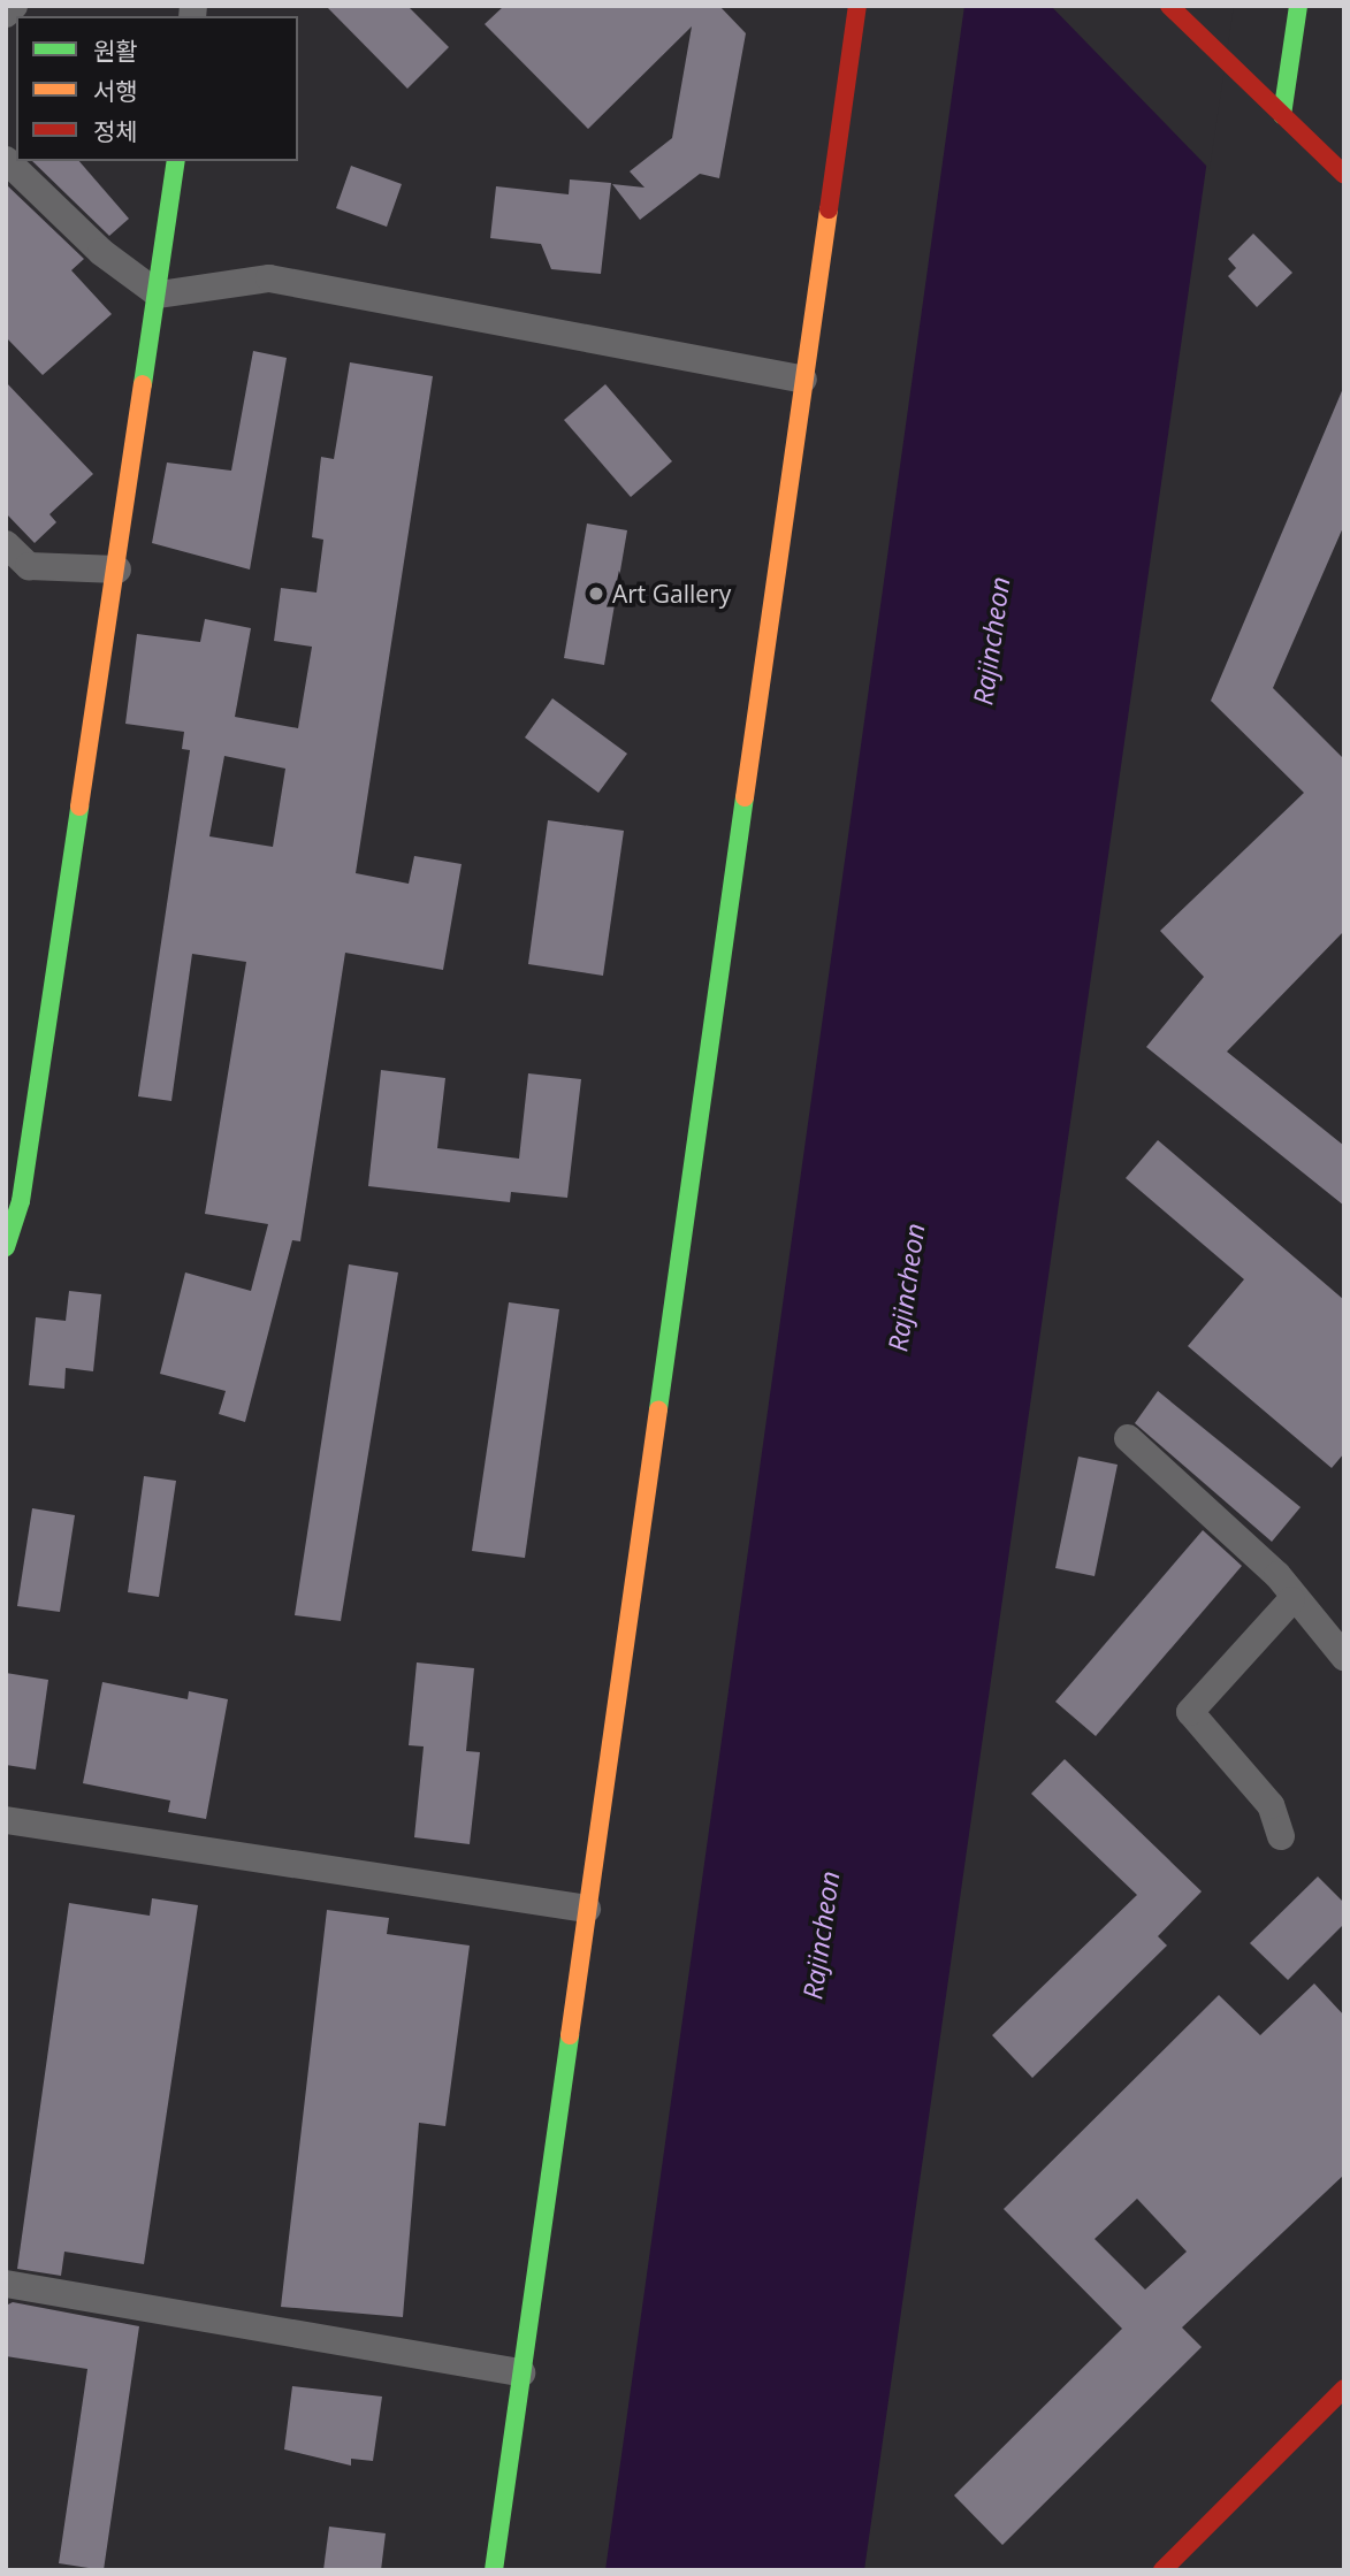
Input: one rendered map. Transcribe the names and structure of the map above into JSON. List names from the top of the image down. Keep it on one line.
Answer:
{"water":["Rajincheon"],"places":["Art Gallery"],"legend":["원활","서행","정체"]}
